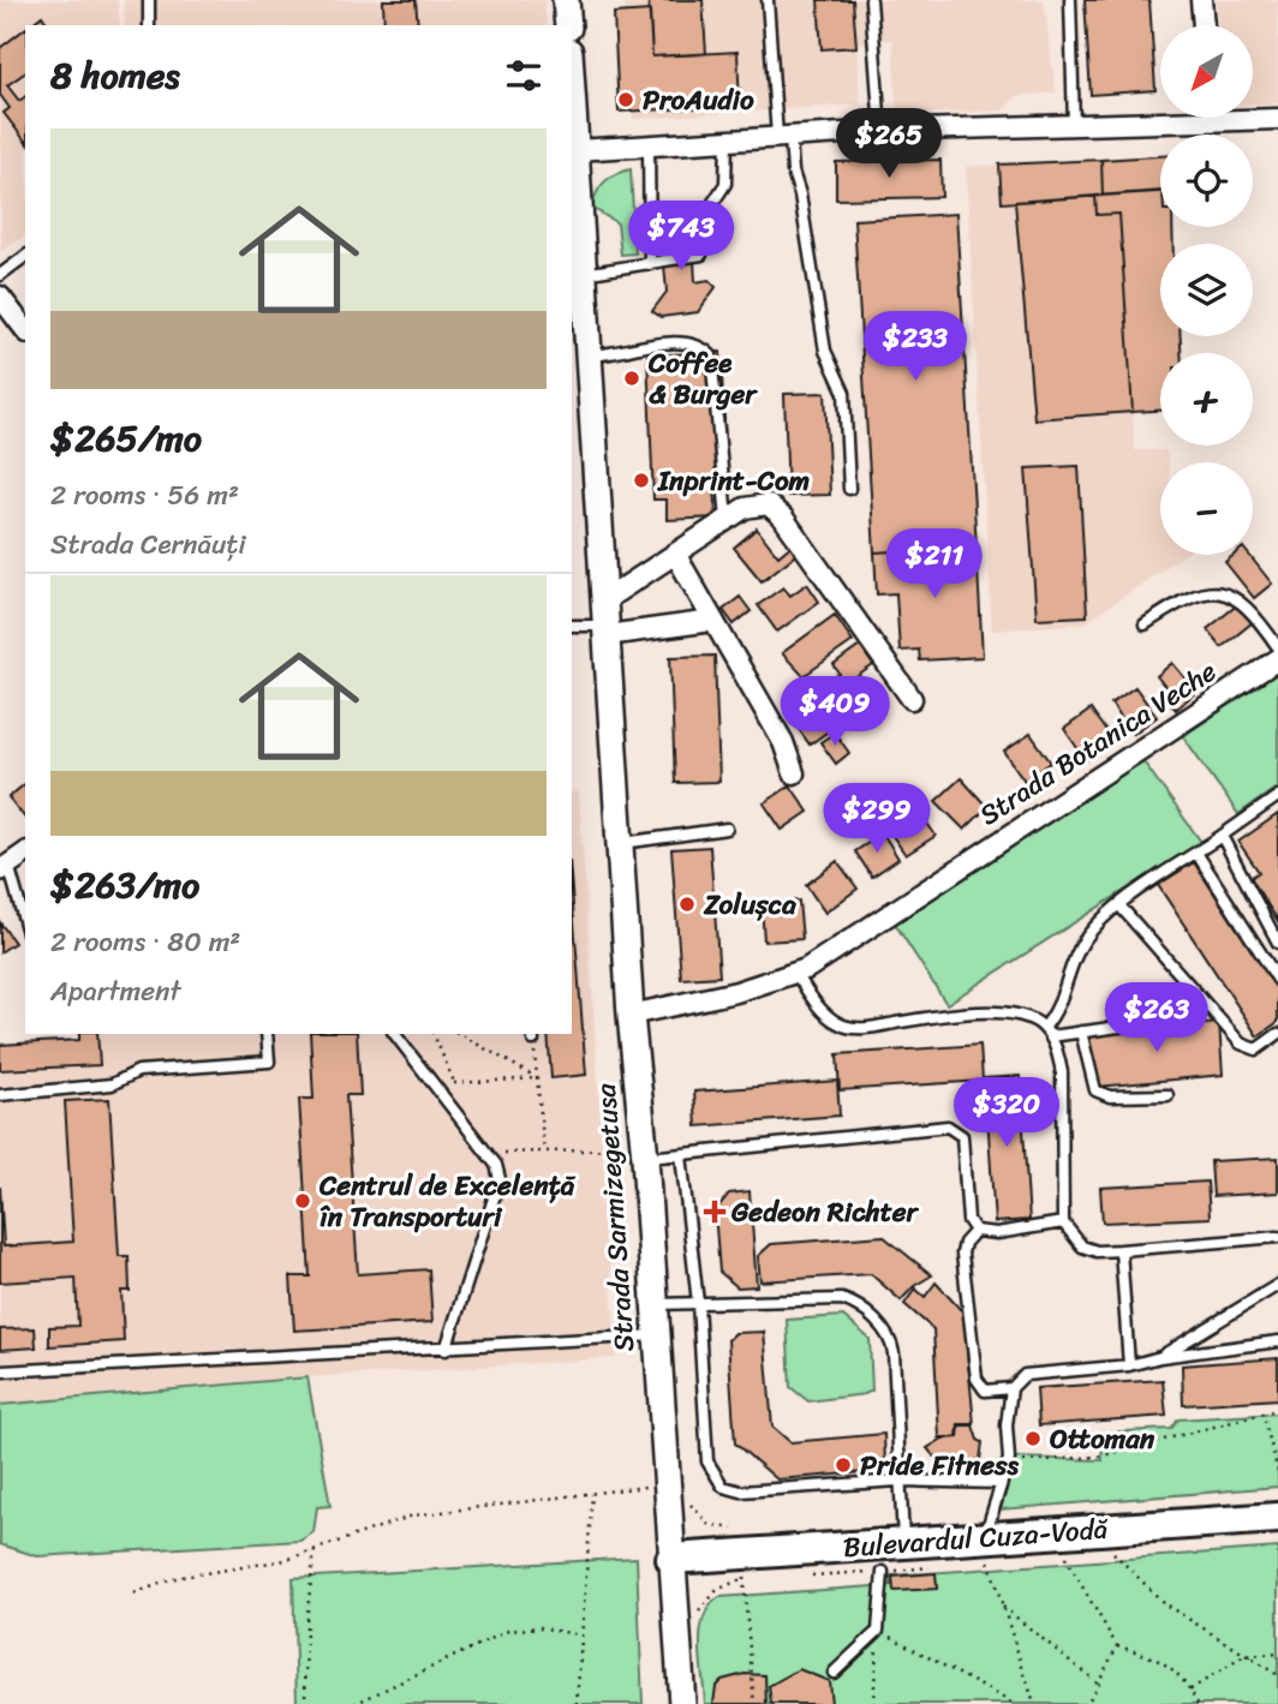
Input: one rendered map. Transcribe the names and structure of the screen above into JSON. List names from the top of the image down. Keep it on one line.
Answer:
{"streets":{"main road":["Strada Sarmizegetusa","Bulevardul Cuza-Vodă"],"street":["Strada Botanica Veche"]},"crossings":[["Strada Botanica Veche","Strada Sarmizegetusa"],["Strada Sarmizegetusa","Bulevardul Cuza-Vodă"]],"places":{"other":["ProAudio","Coffee & Burger","Inprint-Com","Zolușca","Centrul de Excelență în Transporturi","Ottoman","Pride Fitness"],"health":["Gedeon Richter"]},"north":"bottom left","page":{"map_buttons":["+","−"],"heading":"8 homes","price":["$265","$743","$233","$211","$409","$299","$263","$320"],"list":[{"name":"$265/mo","note":"2 rooms · 56 m² · Strada Cernăuți"},{"name":"$263/mo","note":"2 rooms · 80 m² · Apartment"}]}}
